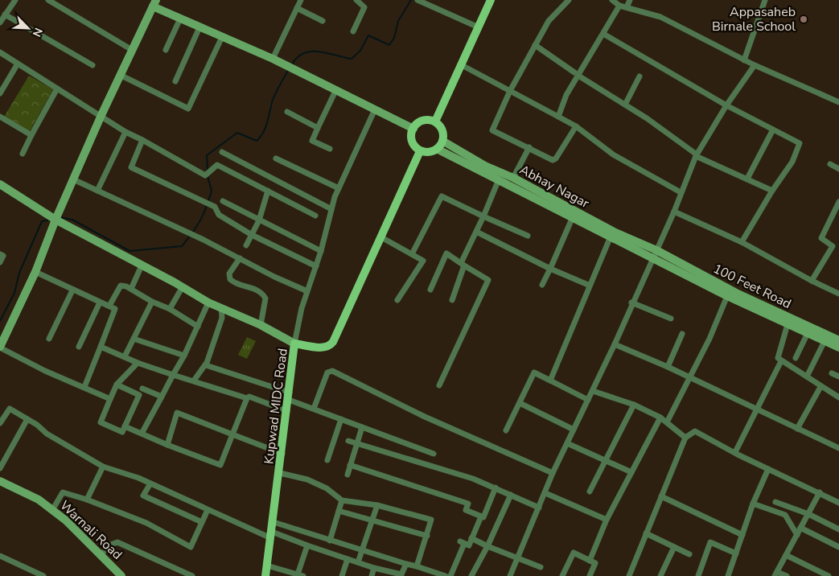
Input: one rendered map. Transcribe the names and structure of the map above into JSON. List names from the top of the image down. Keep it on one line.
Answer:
{"streets":{"main road":["Abhay Nagar","100 Feet Road","Kupwad MIDC Road","Warnali Road"]},"crossings":[["Abhay Nagar","100 Feet Road"],["Abhay Nagar","Kupwad MIDC Road"]],"places":["Appasaheb Birnale School"],"north":"bottom right"}
